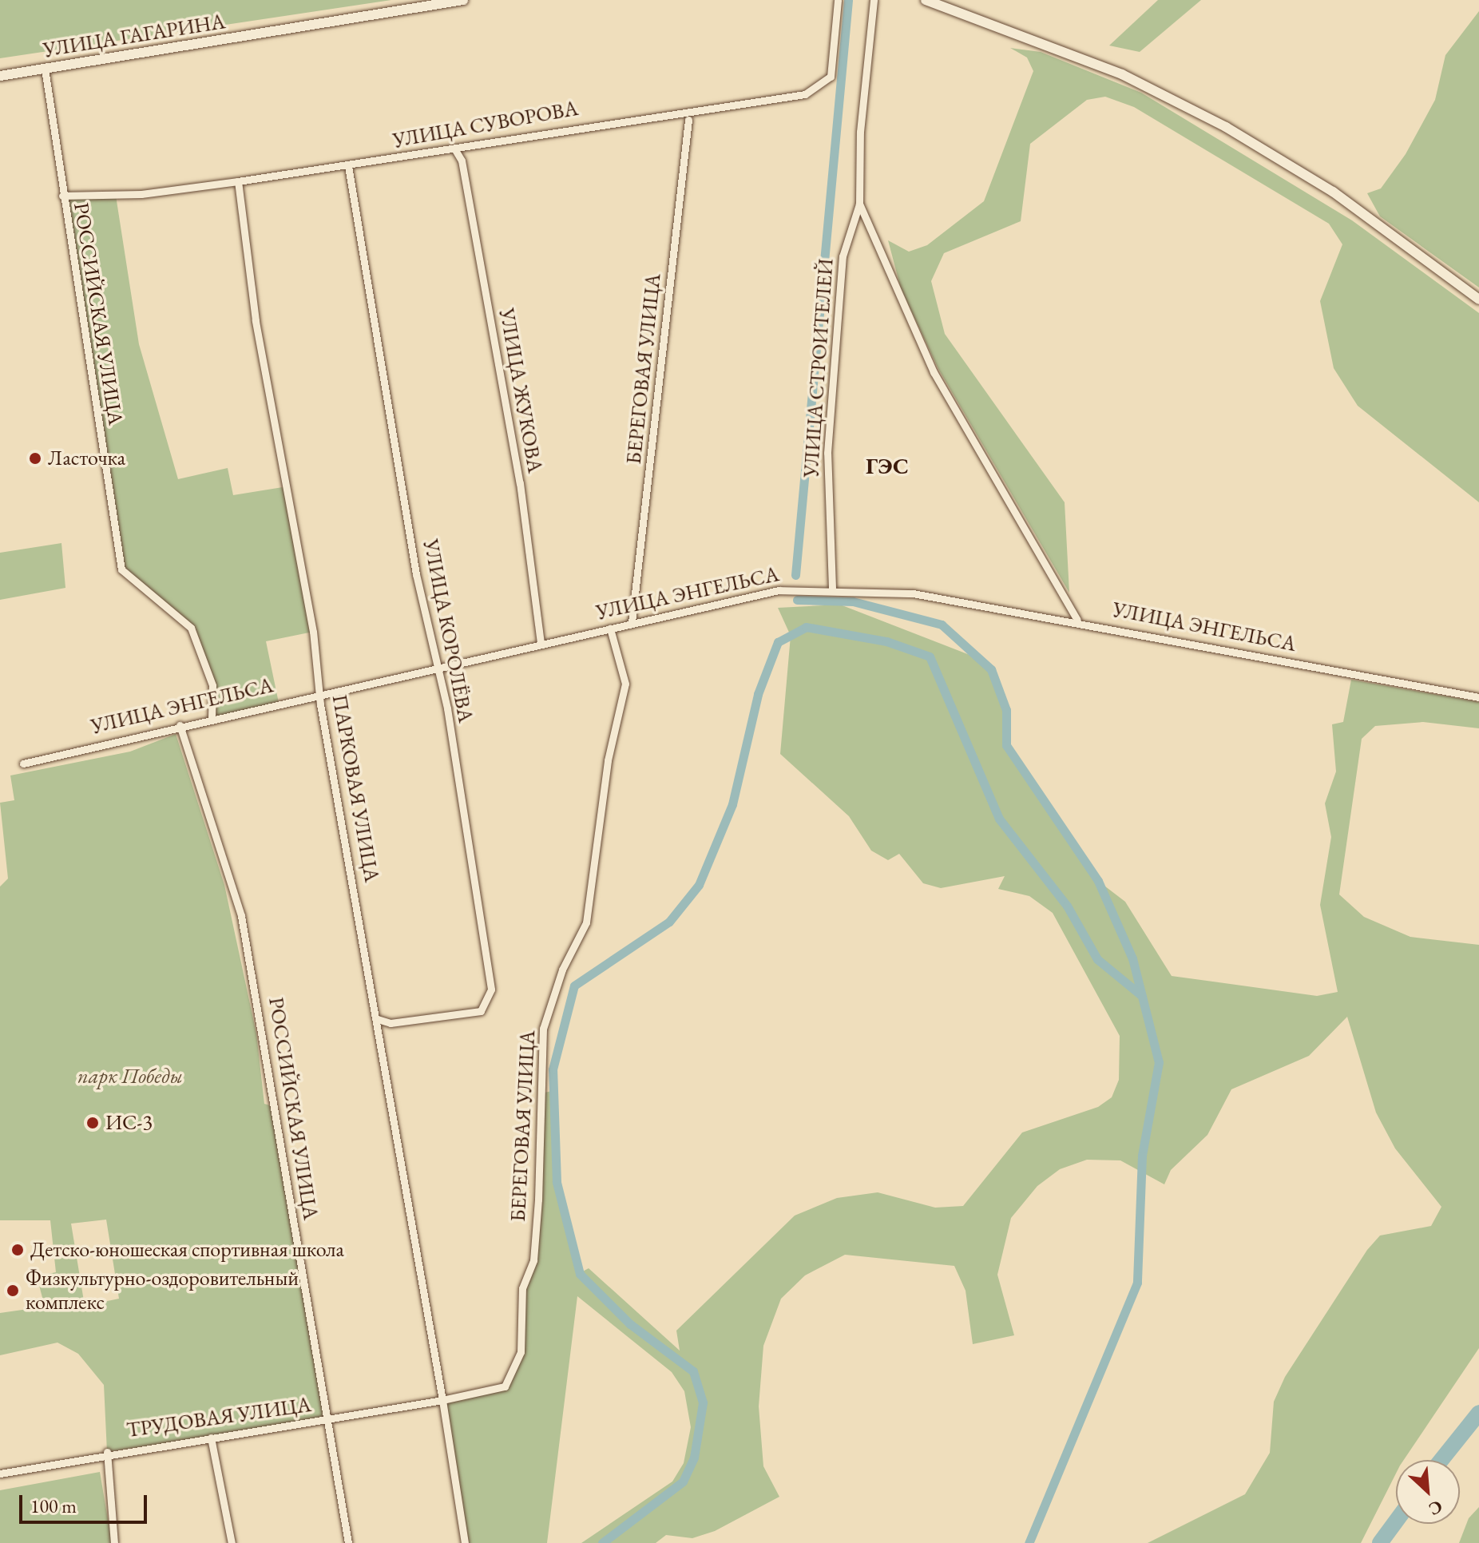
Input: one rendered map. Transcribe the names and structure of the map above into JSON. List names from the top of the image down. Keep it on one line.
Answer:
{"streets":{"street":["УЛИЦА ГАГАРИНА","УЛИЦА СУВОРОВА","РОССИЙСКАЯ УЛИЦА","УЛИЦА СТРОИТЕЛЕЙ","БЕРЕГОВАЯ УЛИЦА","УЛИЦА ЖУКОВА","УЛИЦА ЭНГЕЛЬСА","УЛИЦА КОРОЛЁВА","ПАРКОВАЯ УЛИЦА","ТРУДОВАЯ УЛИЦА"]},"crossings":[["УЛИЦА ГАГАРИНА","РОССИЙСКАЯ УЛИЦА"],["УЛИЦА СУВОРОВА","РОССИЙСКАЯ УЛИЦА"],["УЛИЦА СУВОРОВА","УЛИЦА ЖУКОВА"],["УЛИЦА СУВОРОВА","УЛИЦА КОРОЛЁВА"],["УЛИЦА СУВОРОВА","ПАРКОВАЯ УЛИЦА"],["РОССИЙСКАЯ УЛИЦА","УЛИЦА ЭНГЕЛЬСА"],["РОССИЙСКАЯ УЛИЦА","ТРУДОВАЯ УЛИЦА"],["УЛИЦА СТРОИТЕЛЕЙ","УЛИЦА ЭНГЕЛЬСА"],["БЕРЕГОВАЯ УЛИЦА","УЛИЦА ЭНГЕЛЬСА"],["БЕРЕГОВАЯ УЛИЦА","ПАРКОВАЯ УЛИЦА"],["БЕРЕГОВАЯ УЛИЦА","ТРУДОВАЯ УЛИЦА"],["УЛИЦА ЖУКОВА","УЛИЦА ЭНГЕЛЬСА"],["УЛИЦА ЭНГЕЛЬСА","УЛИЦА КОРОЛЁВА"],["УЛИЦА ЭНГЕЛЬСА","ПАРКОВАЯ УЛИЦА"],["ПАРКОВАЯ УЛИЦА","ТРУДОВАЯ УЛИЦА"]],"districts":["ГЭС"],"parks":["парк Победы"],"places":["Ласточка","ИС-3","Детско-юношеская спортивная школа","Физкультурно-оздоровительный комплекс"],"scale_bar":"100 m","north":"bottom right"}
